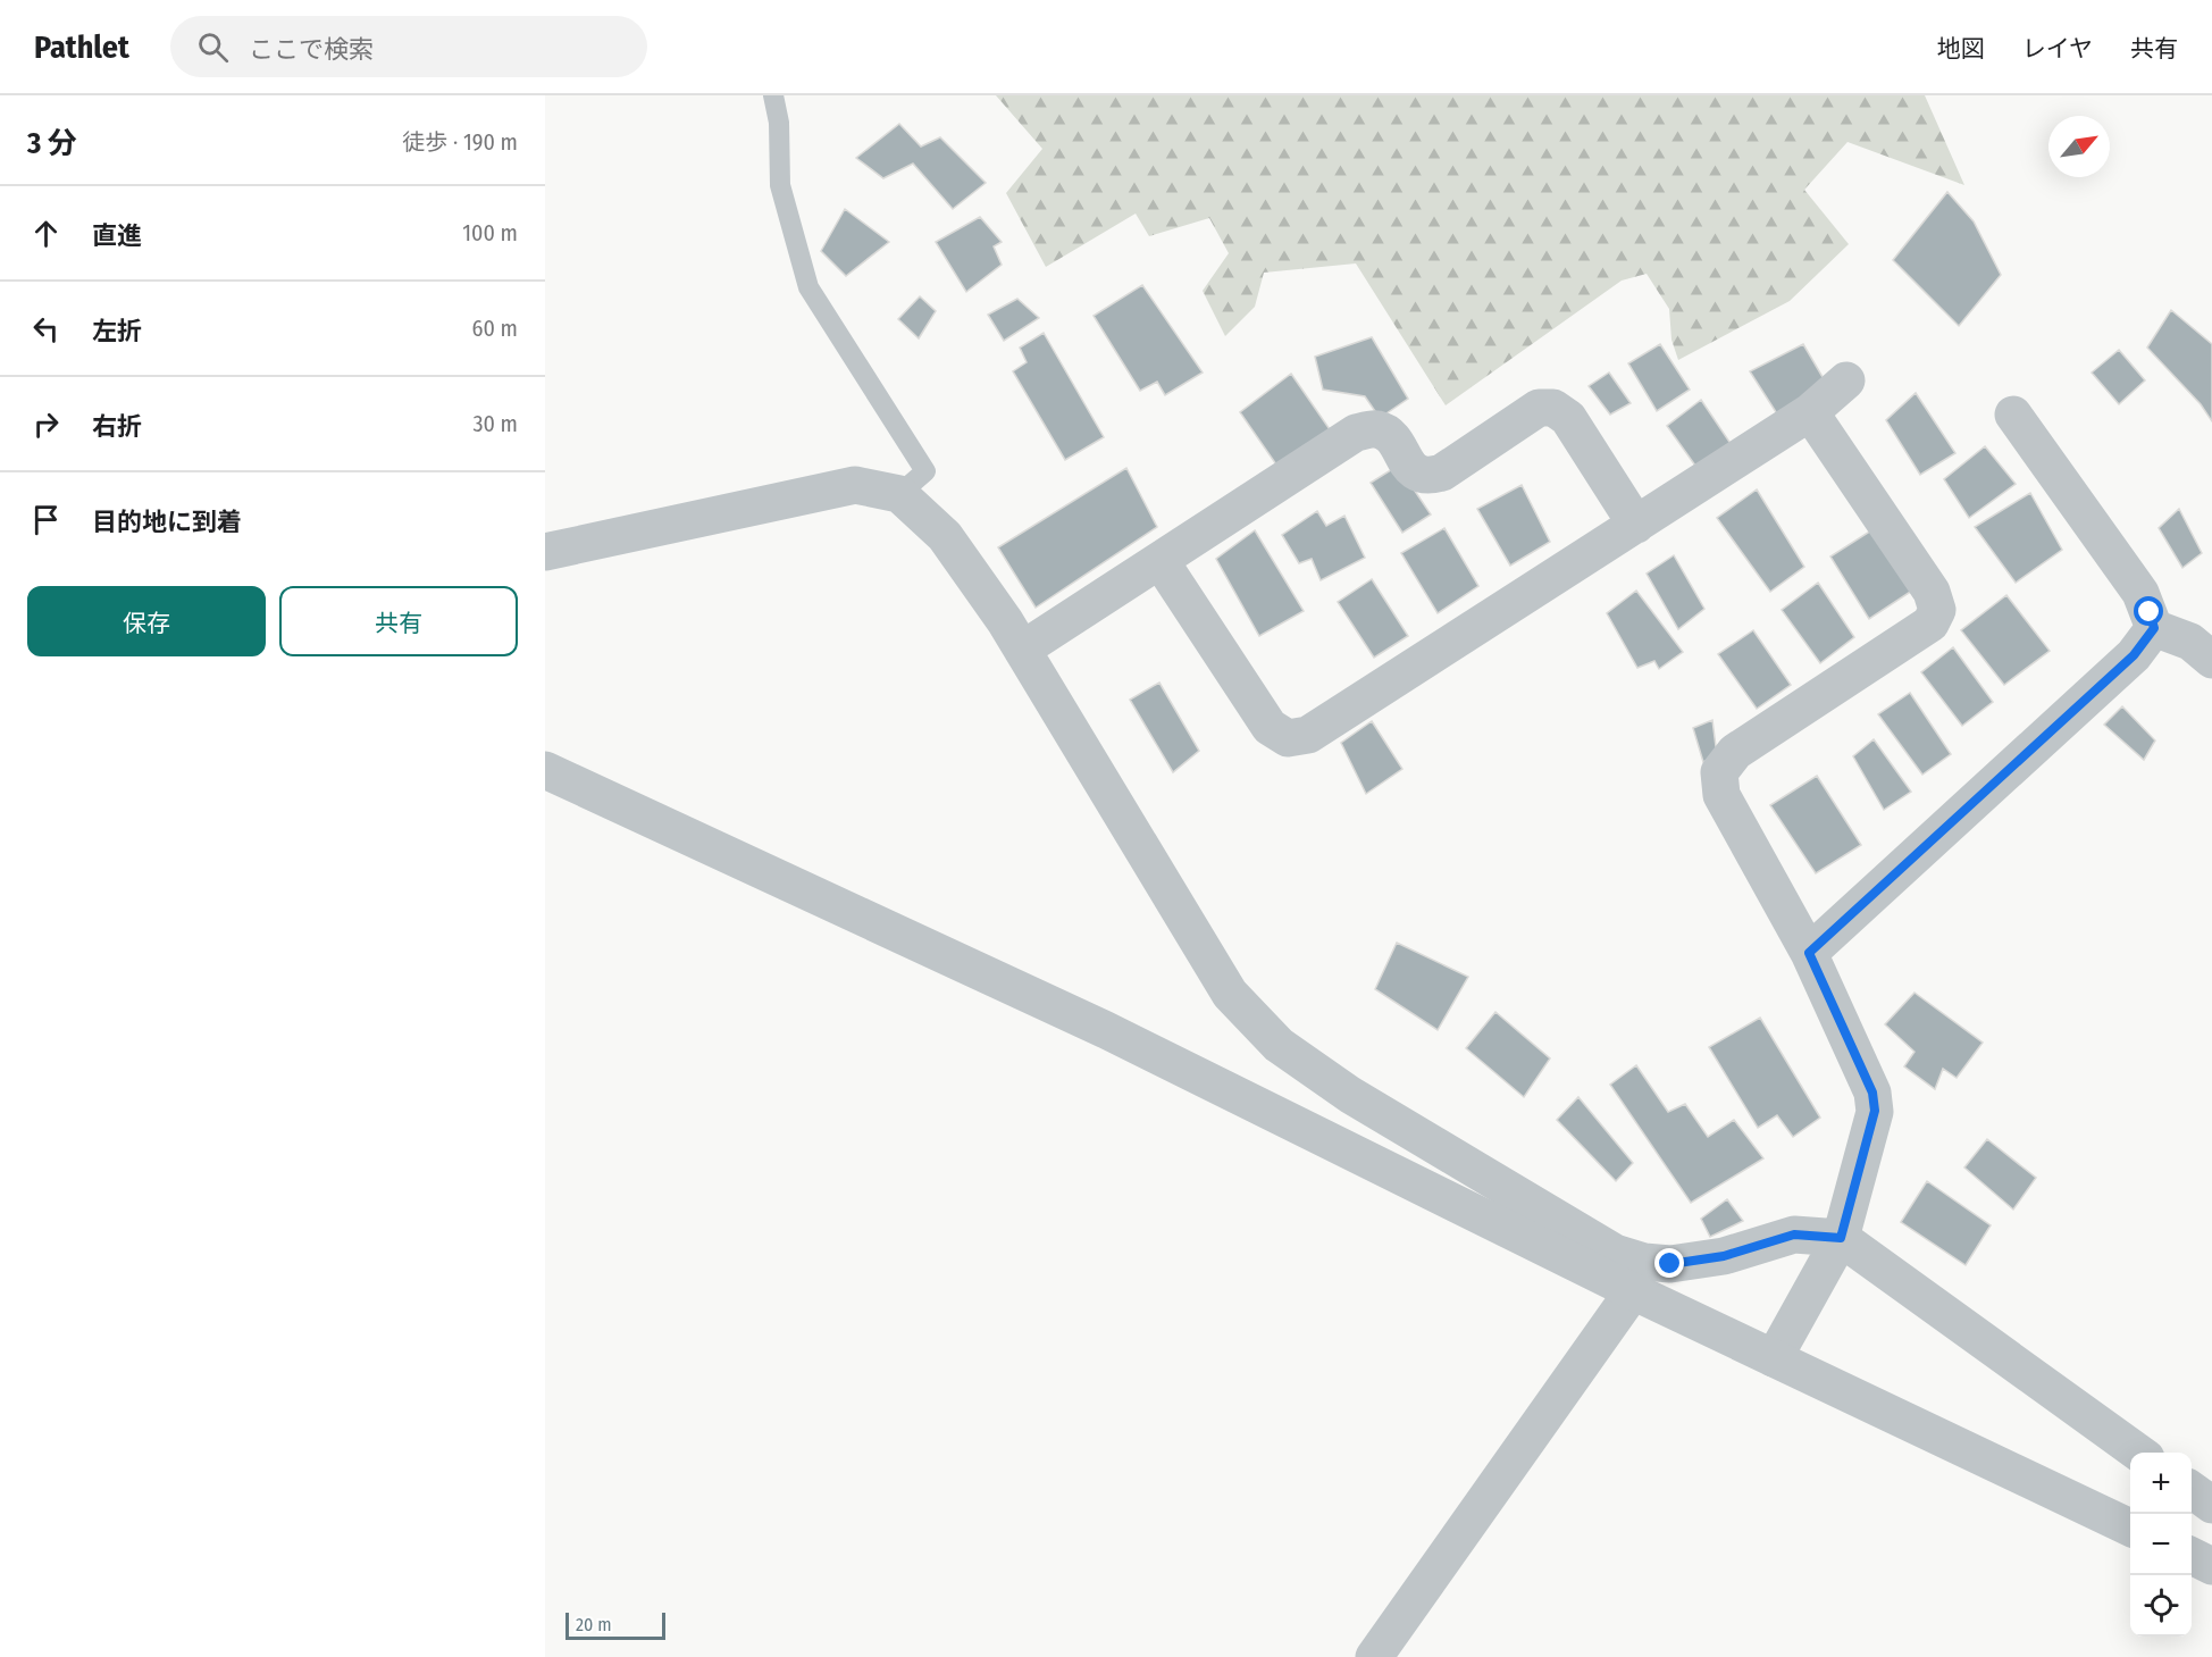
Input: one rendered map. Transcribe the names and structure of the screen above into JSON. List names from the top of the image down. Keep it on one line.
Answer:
{"scale_bar":"20 m","north":"top right","page":{"header":"Pathlet","search":"ここで検索","nav":["地図","レイヤ","共有"],"heading":["3 分","徒歩 · 190 m"],"list":[["直進","100 m"],["左折","60 m"],["右折","30 m"],"目的地に到着"],"buttons":["保存","共有"],"map_buttons":["+","−"],"scale":"20 m"}}
